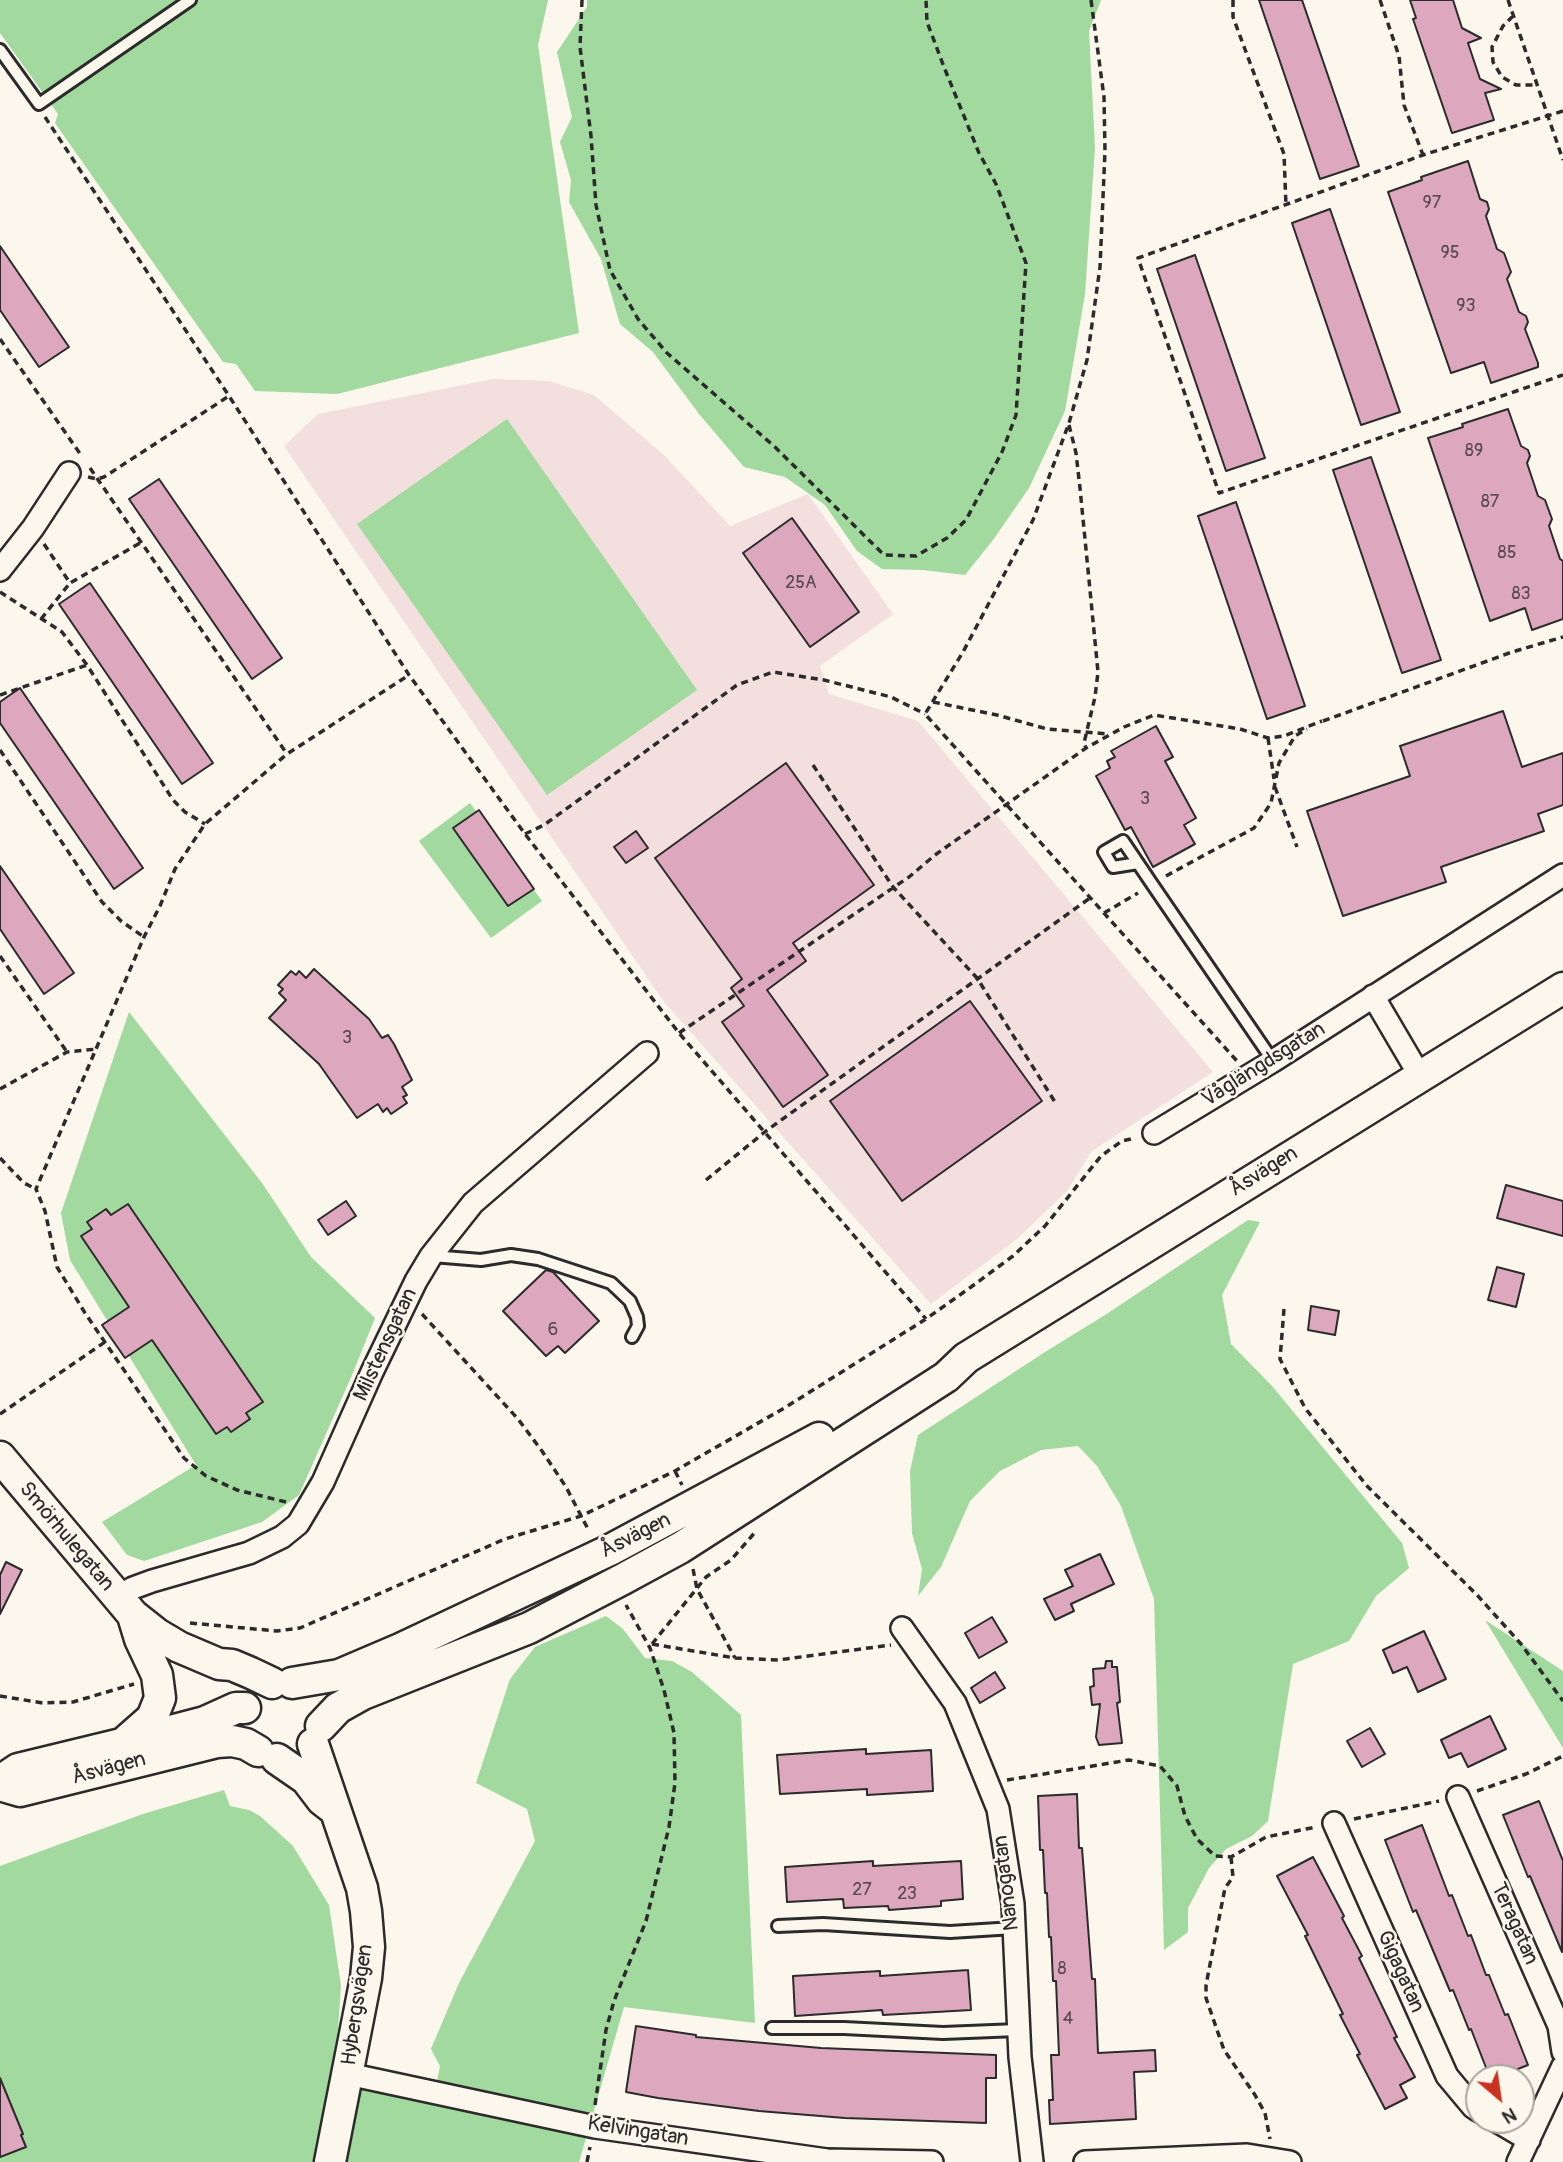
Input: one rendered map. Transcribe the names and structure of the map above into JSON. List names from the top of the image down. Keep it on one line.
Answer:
{"streets":{"street":["Våglängdsgatan","Åsvägen","Milstensgatan","Smörhulegatan","Nanogatan","Teragatan","Gigagatan","Hybergsvägen","Kelvingatan"]},"crossings":[["Åsvägen","Smörhulegatan"],["Åsvägen","Hybergsvägen"],["Milstensgatan","Smörhulegatan"],["Smörhulegatan","Hybergsvägen"],["Hybergsvägen","Kelvingatan"]],"house_numbers":["97","95","93","89","87","85","25A","83","3","3","6","27","23","8","4"],"north":"bottom right"}
